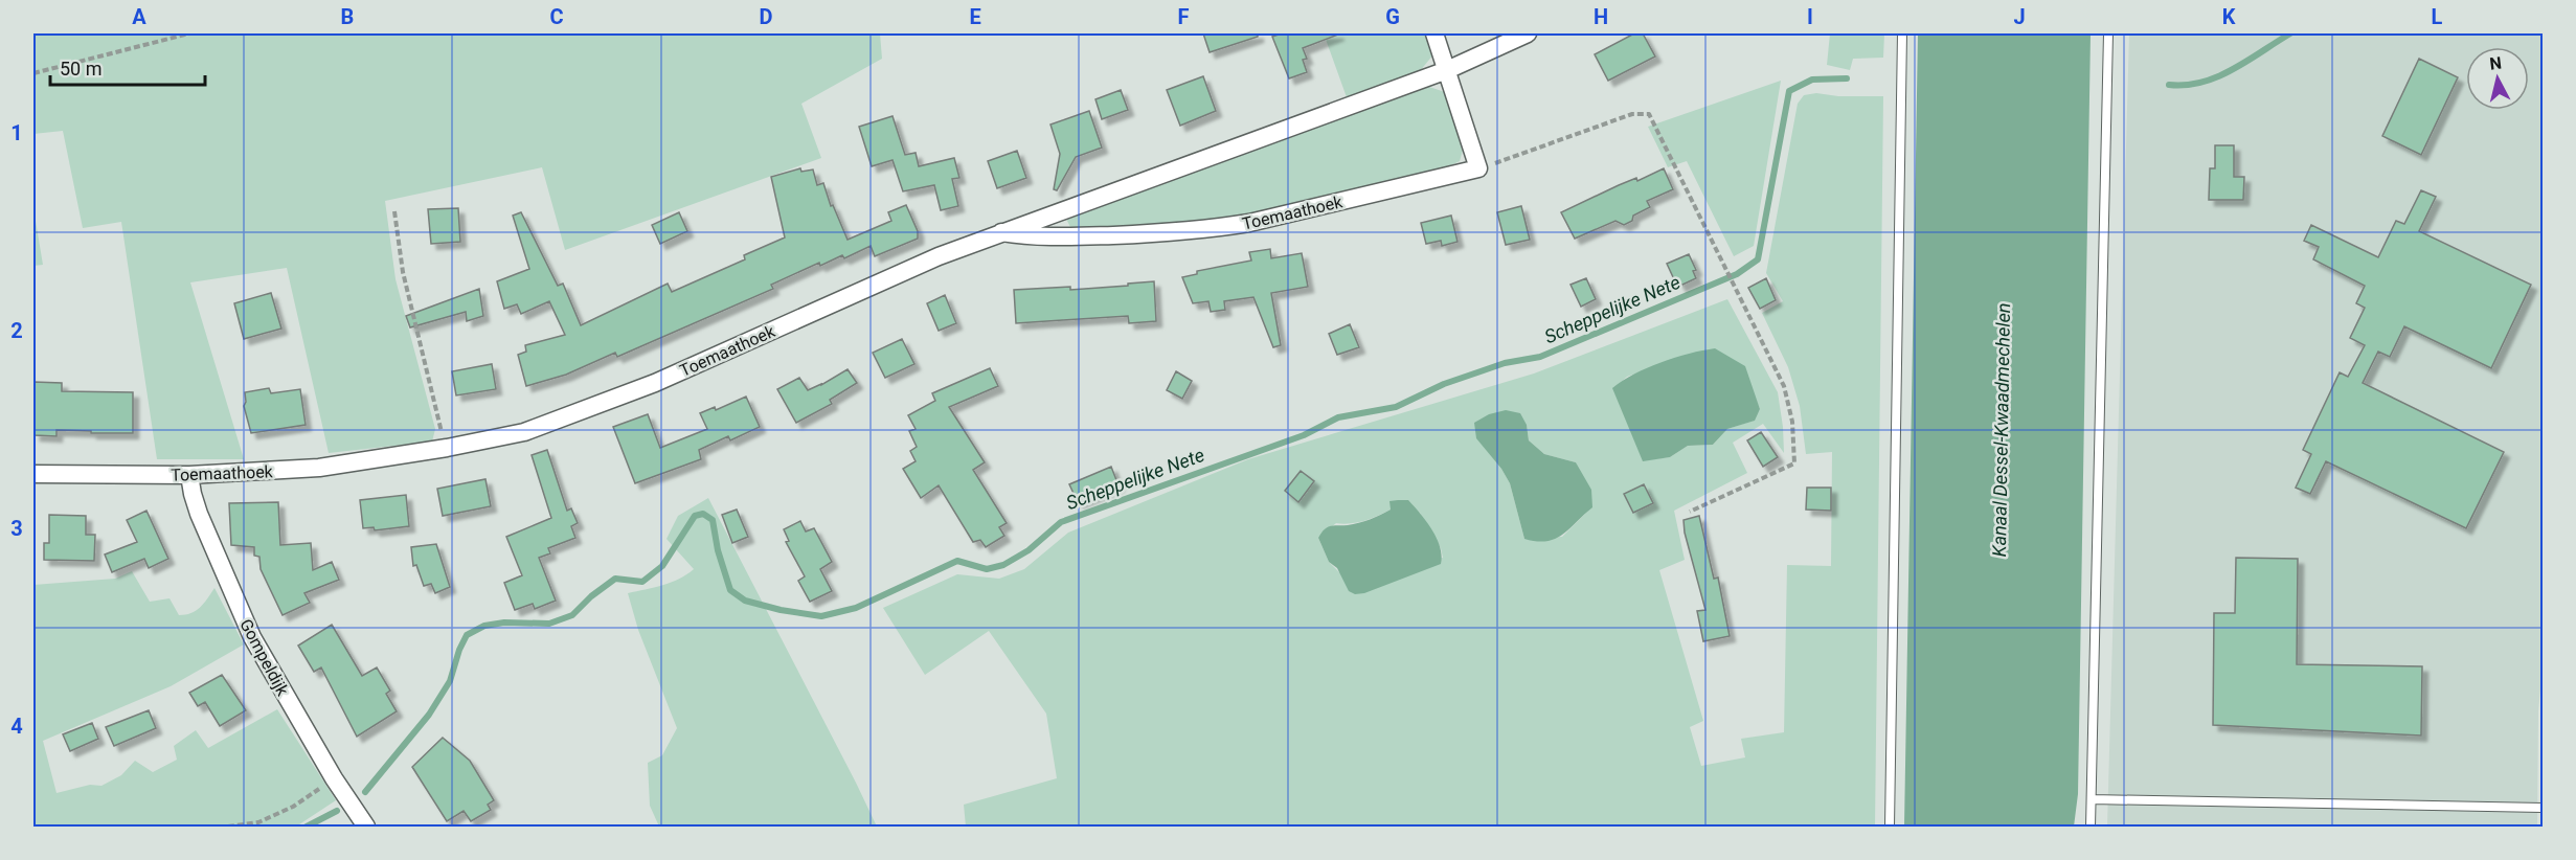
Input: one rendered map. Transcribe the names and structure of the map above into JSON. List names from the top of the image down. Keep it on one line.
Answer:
{"streets":{"street":["Toemaathoek","Gompeldijk"]},"crossings":[["Toemaathoek","Gompeldijk"]],"water":["Scheppelijke Nete","Kanaal Dessel-Kwaadmechelen"],"scale_bar":"50 m","north":"top","grid":{"columns":["A","B","C","D","E","F","G","H","I","J","K","L"],"rows":["1","2","3","4"]}}
